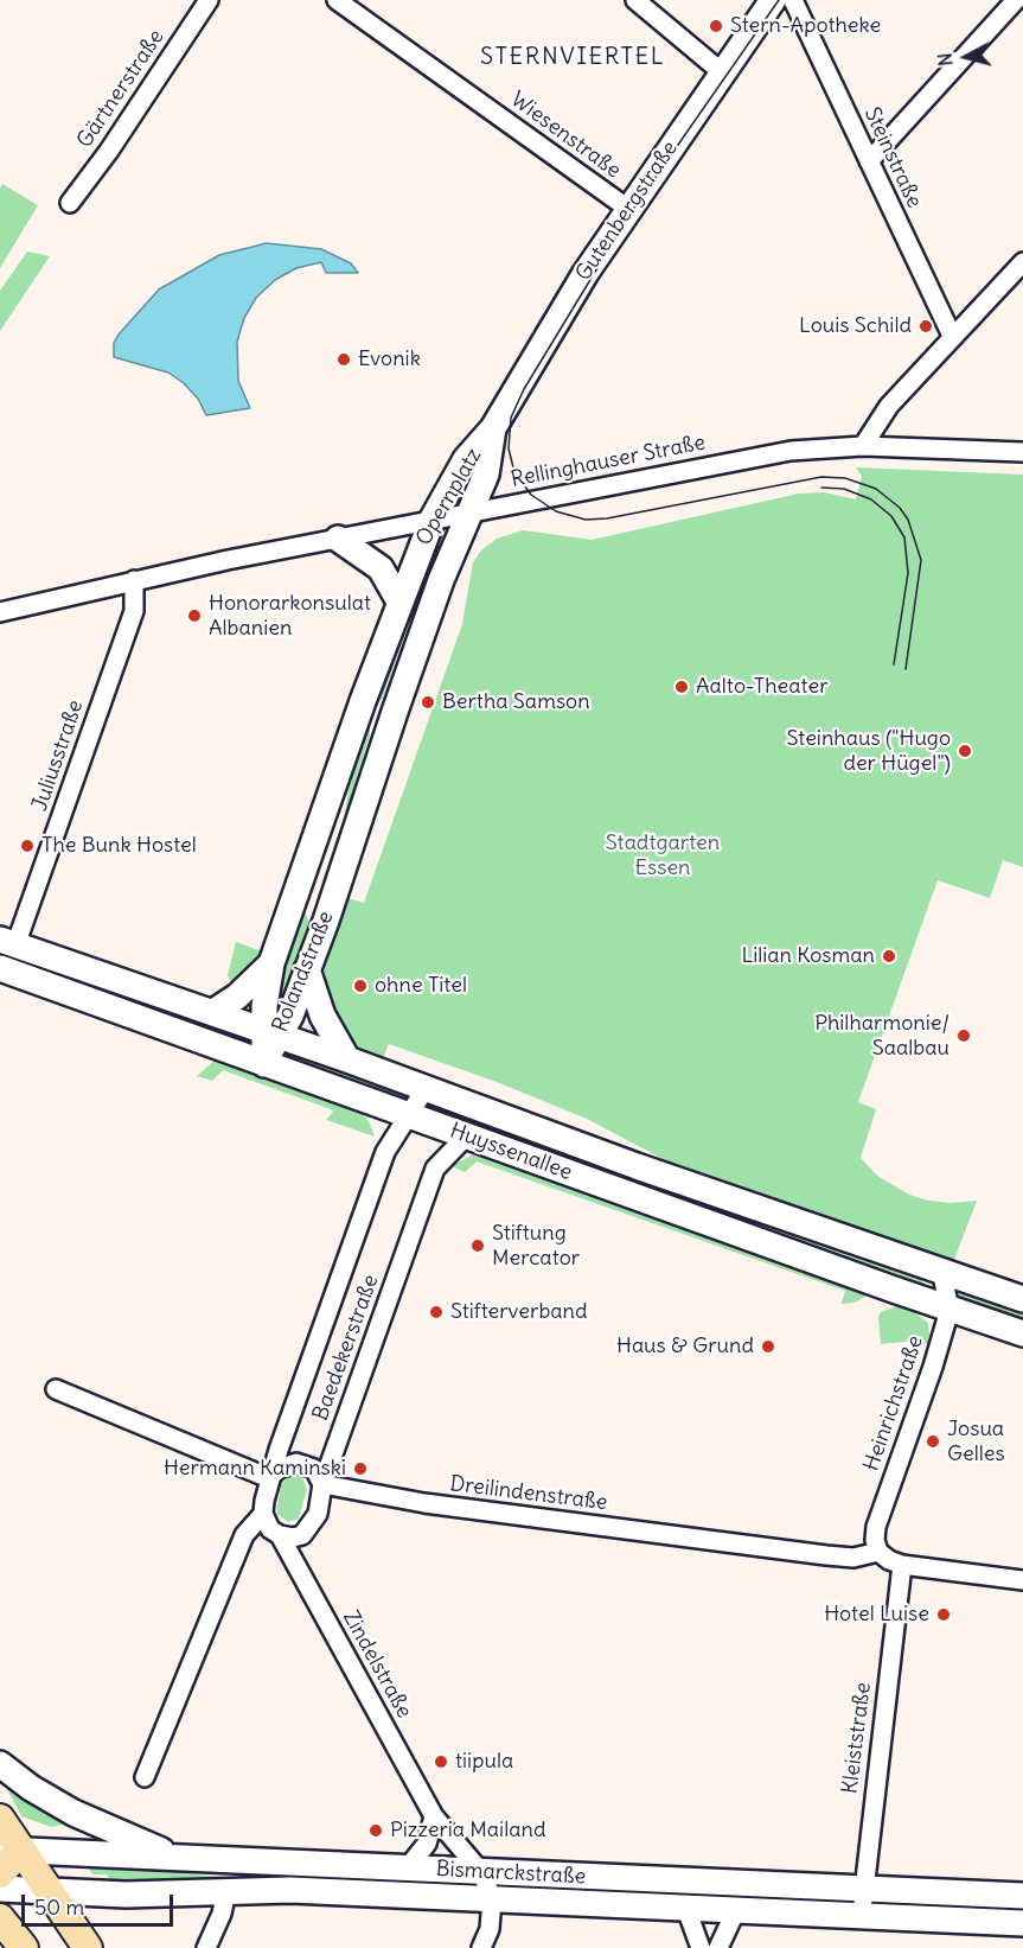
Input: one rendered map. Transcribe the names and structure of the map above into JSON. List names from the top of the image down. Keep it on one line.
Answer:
{"streets":{"street":["Gärtnerstraße","Wiesenstraße","Steinstraße","Gutenbergstraße","Rellinghauser Straße","Opernplatz","Juliusstraße","Rolandstraße","Huyssenallee","Baedekerstraße","Heinrichstraße","Dreilindenstraße","Zindelstraße","Kleiststraße","Bismarckstraße"]},"crossings":[["Wiesenstraße","Gutenbergstraße"],["Gutenbergstraße","Opernplatz"],["Rellinghauser Straße","Opernplatz"],["Rellinghauser Straße","Juliusstraße"],["Opernplatz","Rolandstraße"],["Juliusstraße","Huyssenallee"],["Rolandstraße","Huyssenallee"],["Huyssenallee","Baedekerstraße"],["Huyssenallee","Heinrichstraße"],["Baedekerstraße","Dreilindenstraße"],["Baedekerstraße","Zindelstraße"],["Heinrichstraße","Dreilindenstraße"],["Dreilindenstraße","Zindelstraße"],["Zindelstraße","Bismarckstraße"],["Kleiststraße","Bismarckstraße"]],"districts":["STERNVIERTEL"],"parks":["Stadtgarten Essen"],"places":["Stern-Apotheke","Louis Schild","Evonik","Honorarkonsulat Albanien","Aalto-Theater","Bertha Samson","Steinhaus (\"Hugo der Hügel\")","The Bunk Hostel","Lilian Kosman","ohne Titel","Philharmonie/ Saalbau","Stiftung Mercator","Stifterverband","Haus & Grund","Josua Gelles","Hermann Kaminski","Hotel Luise","tiipula","Pizzeria Mailand"],"scale_bar":"50 m","north":"left"}
